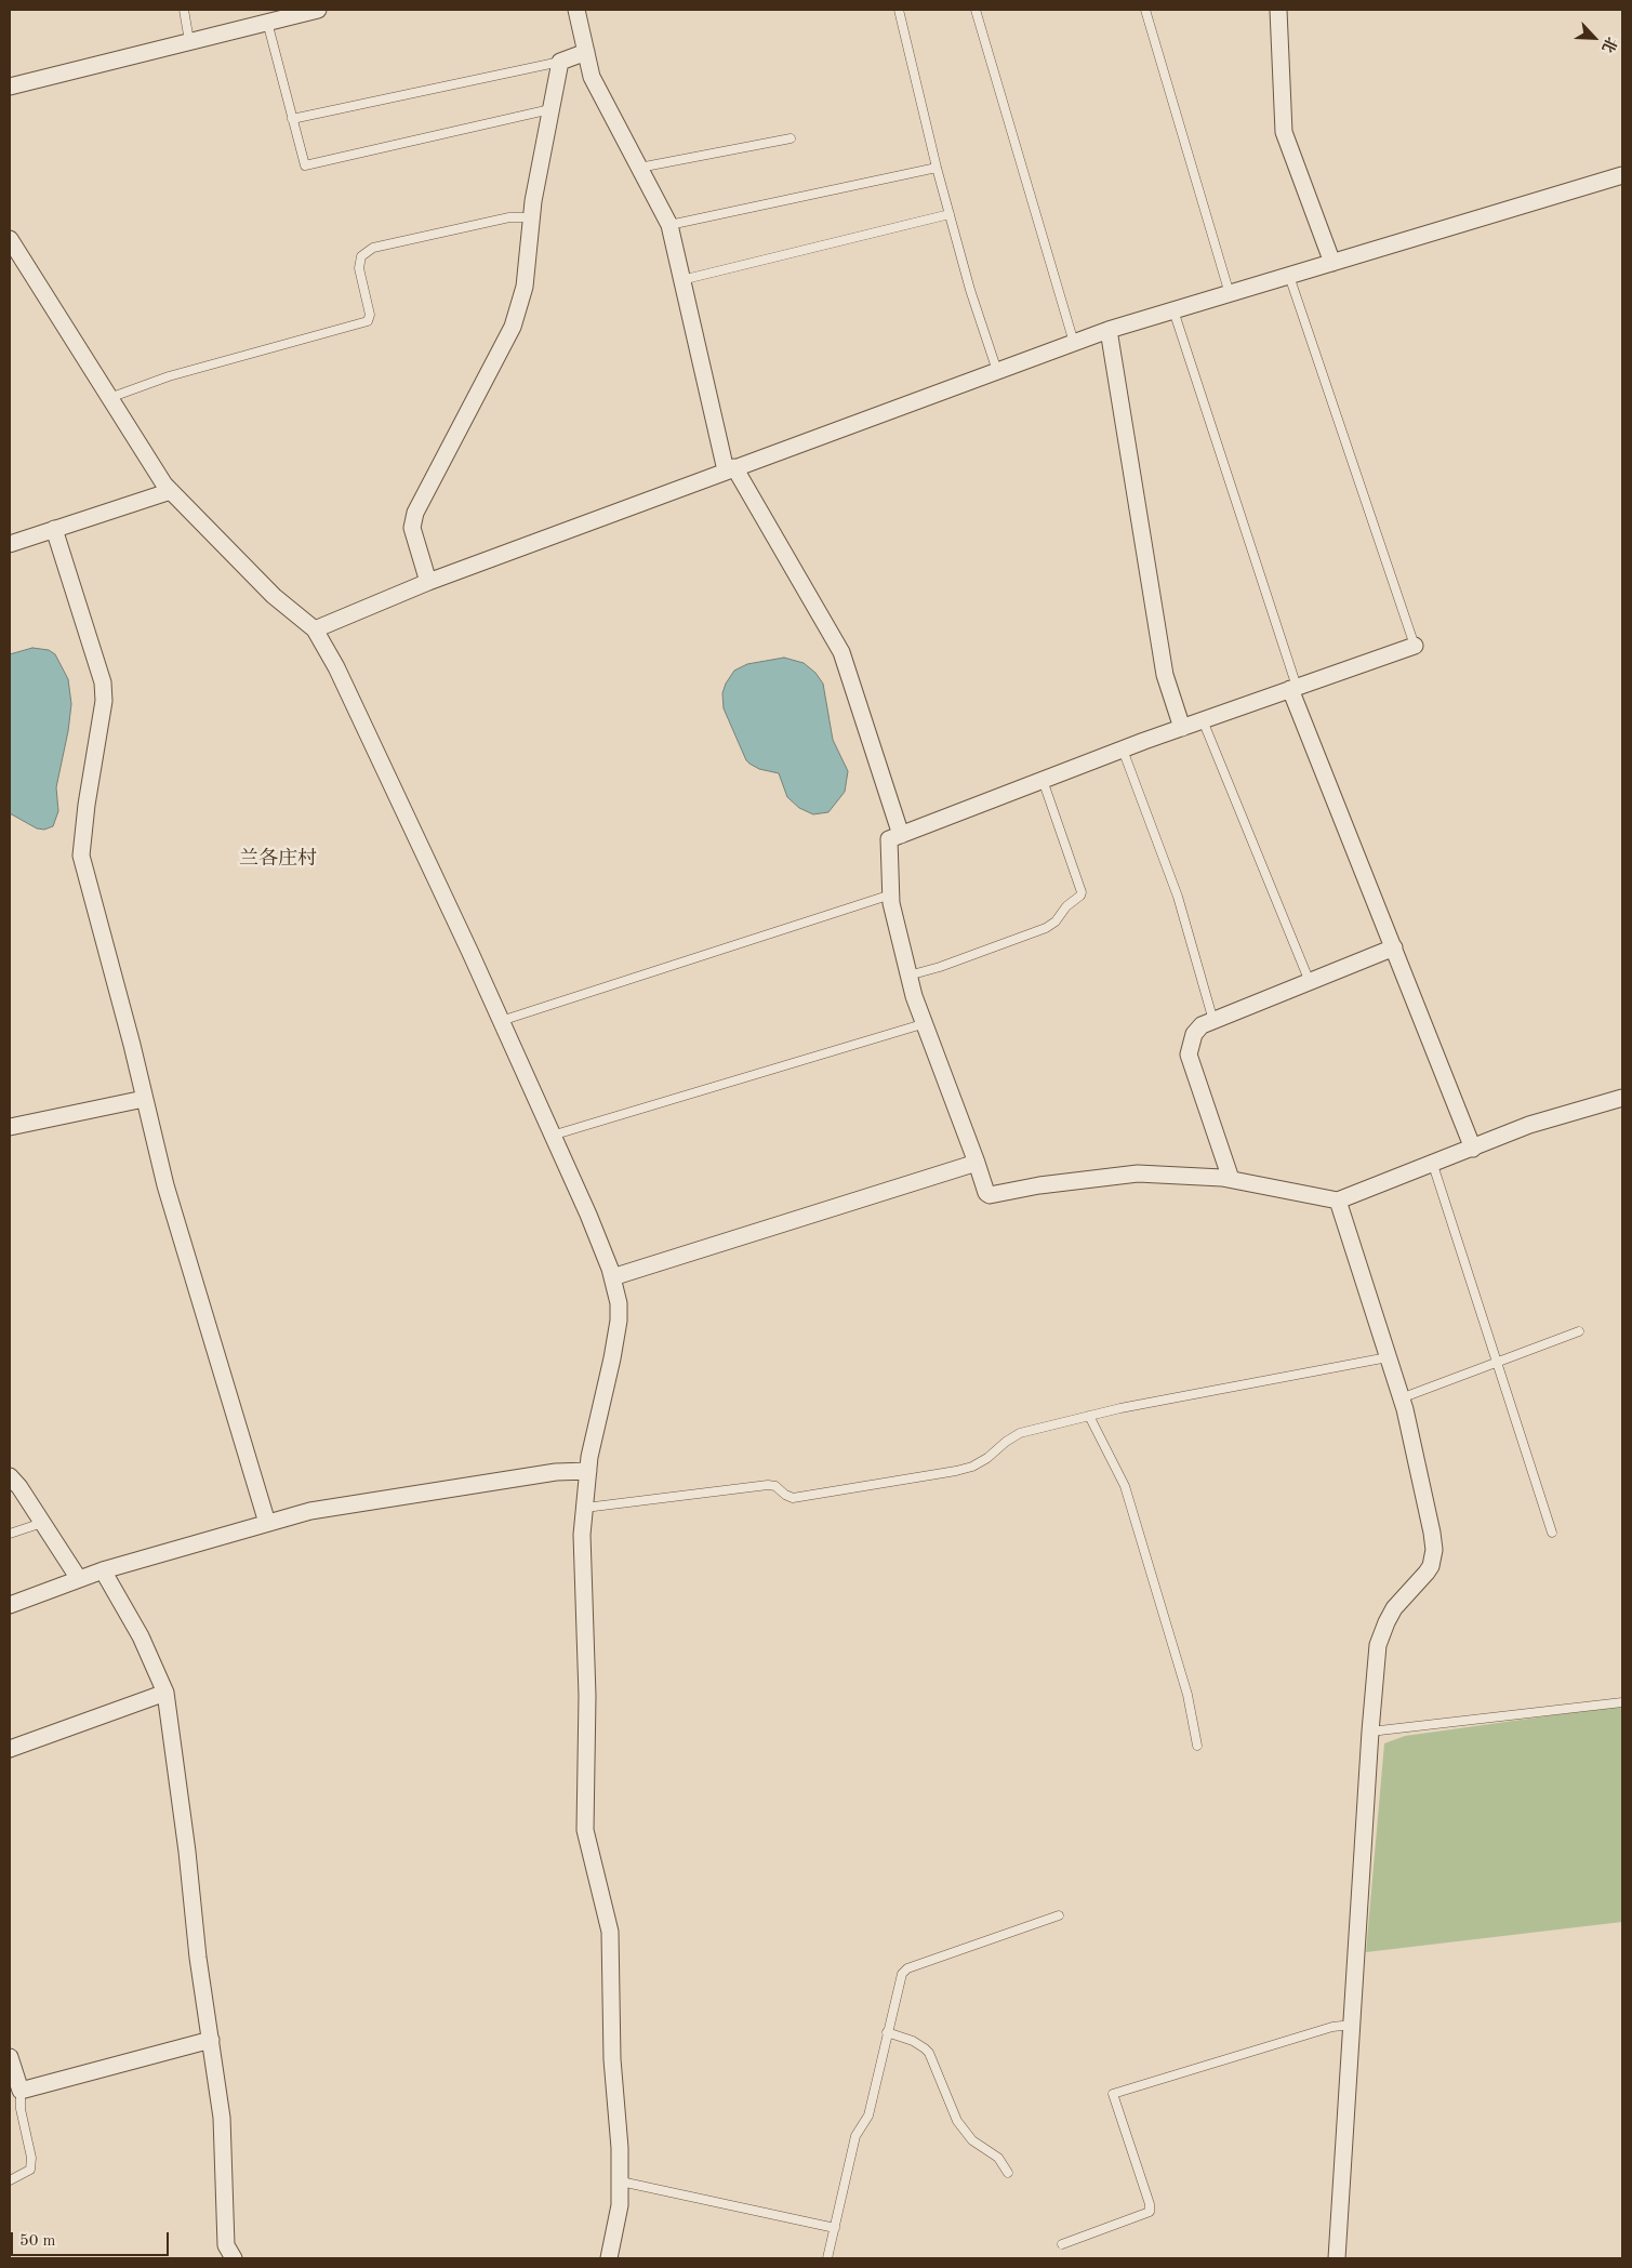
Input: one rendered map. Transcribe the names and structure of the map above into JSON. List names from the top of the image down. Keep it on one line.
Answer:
{"districts":["兰各庄村"],"scale_bar":"50 m","north":"bottom right"}
